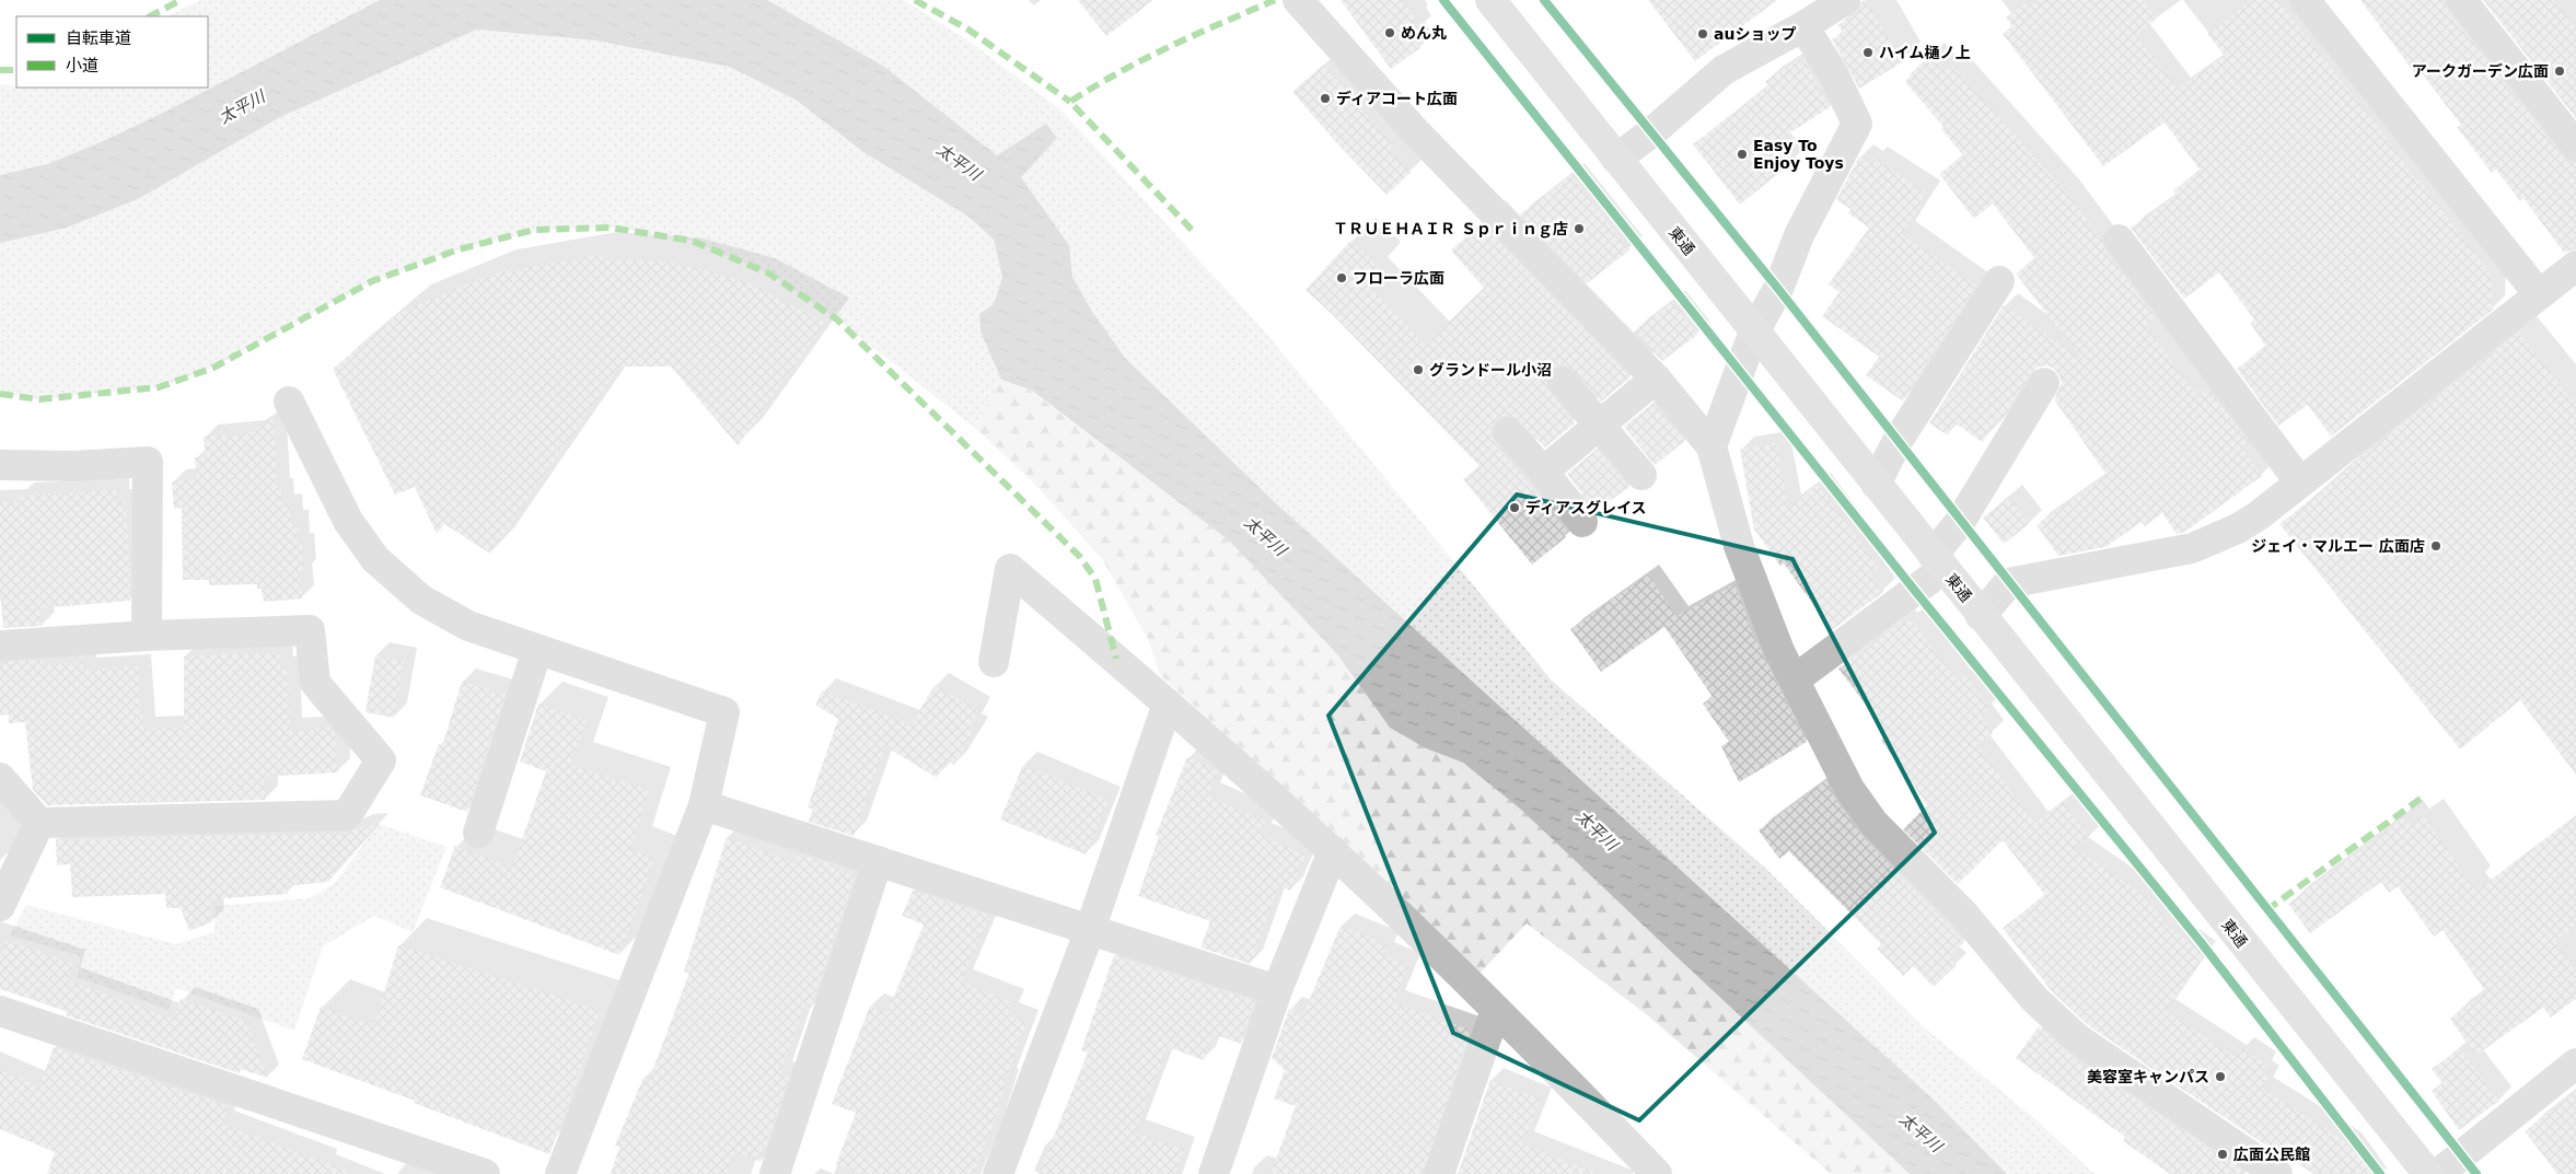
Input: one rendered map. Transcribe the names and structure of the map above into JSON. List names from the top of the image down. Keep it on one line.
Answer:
{"streets":{"street":["東通"]},"water":["太平川"],"places":["めん丸","auショップ","ハイム樋ノ上","アークガーデン広面","ディアコート広面","Easy To Enjoy Toys","ＴＲＵＥＨＡＩＲ Ｓｐｒｉｎｇ店","フローラ広面","グランドール小沼","ディアスグレイス","ジェイ・マルエー 広面店","美容室キャンパス","広面公民館"],"legend":["自転車道","小道"]}
